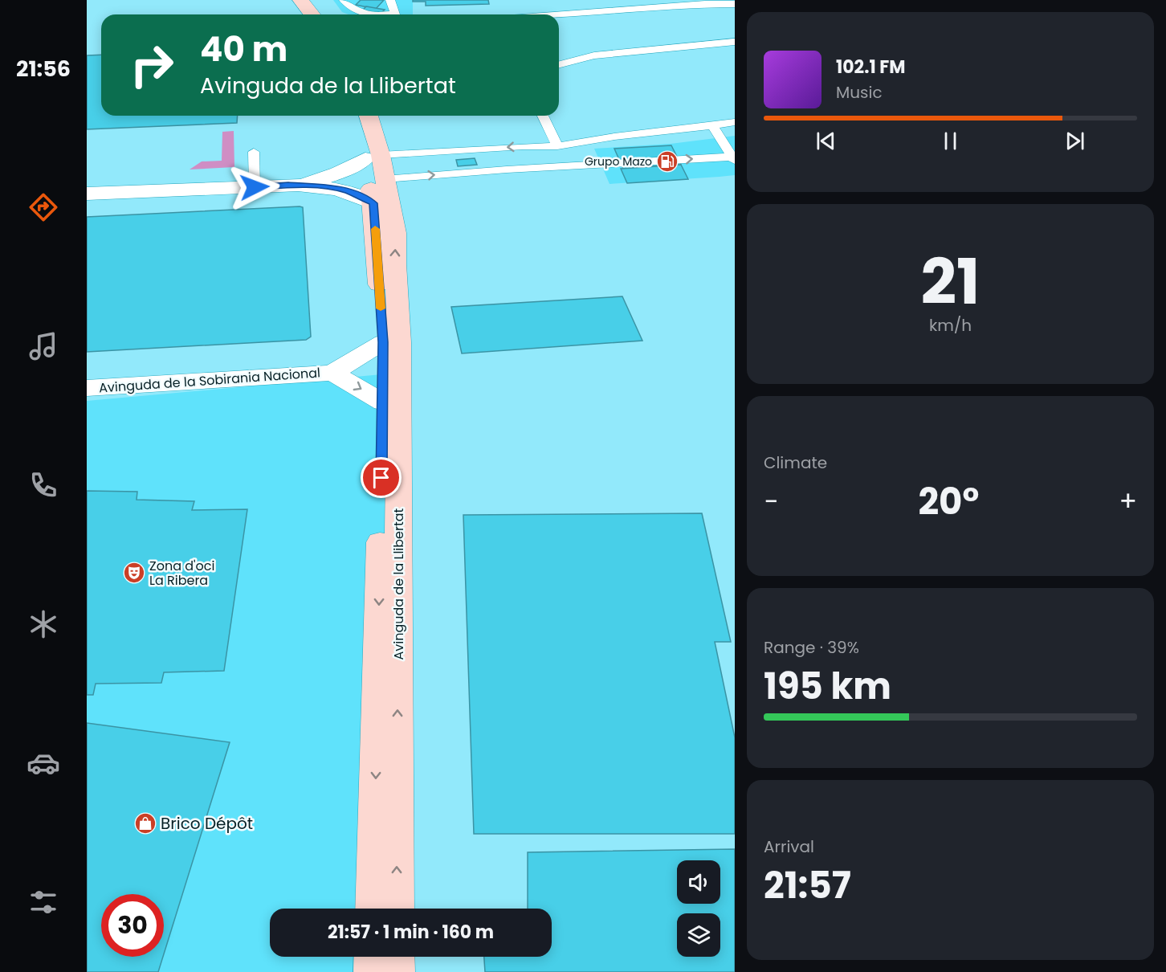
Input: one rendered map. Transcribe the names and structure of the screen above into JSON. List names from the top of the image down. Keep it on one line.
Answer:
{"streets":{"main road":["Avinguda de la Llibertat"],"street":["Avinguda de la Sobirania Nacional"]},"crossings":[["Avinguda de la Sobirania Nacional","Avinguda de la Llibertat"]],"places":{"fuel station":["Grupo Mazo"],"theatre":["Zona d'oci La Ribera"],"shop":["Brico Dépôt"]},"page":{"tabs":"21:56","turn":["40 m","Avinguda de la Llibertat"],"song":["102.1 FM","Music"],"tile":[["21","km/h"],"Climate",["Range · 39%","195 km"],["Arrival","21:57"]],"heat":["−","20°","+"],"limit":"30","trip":"21:57 · 1 min · 160 m"}}
